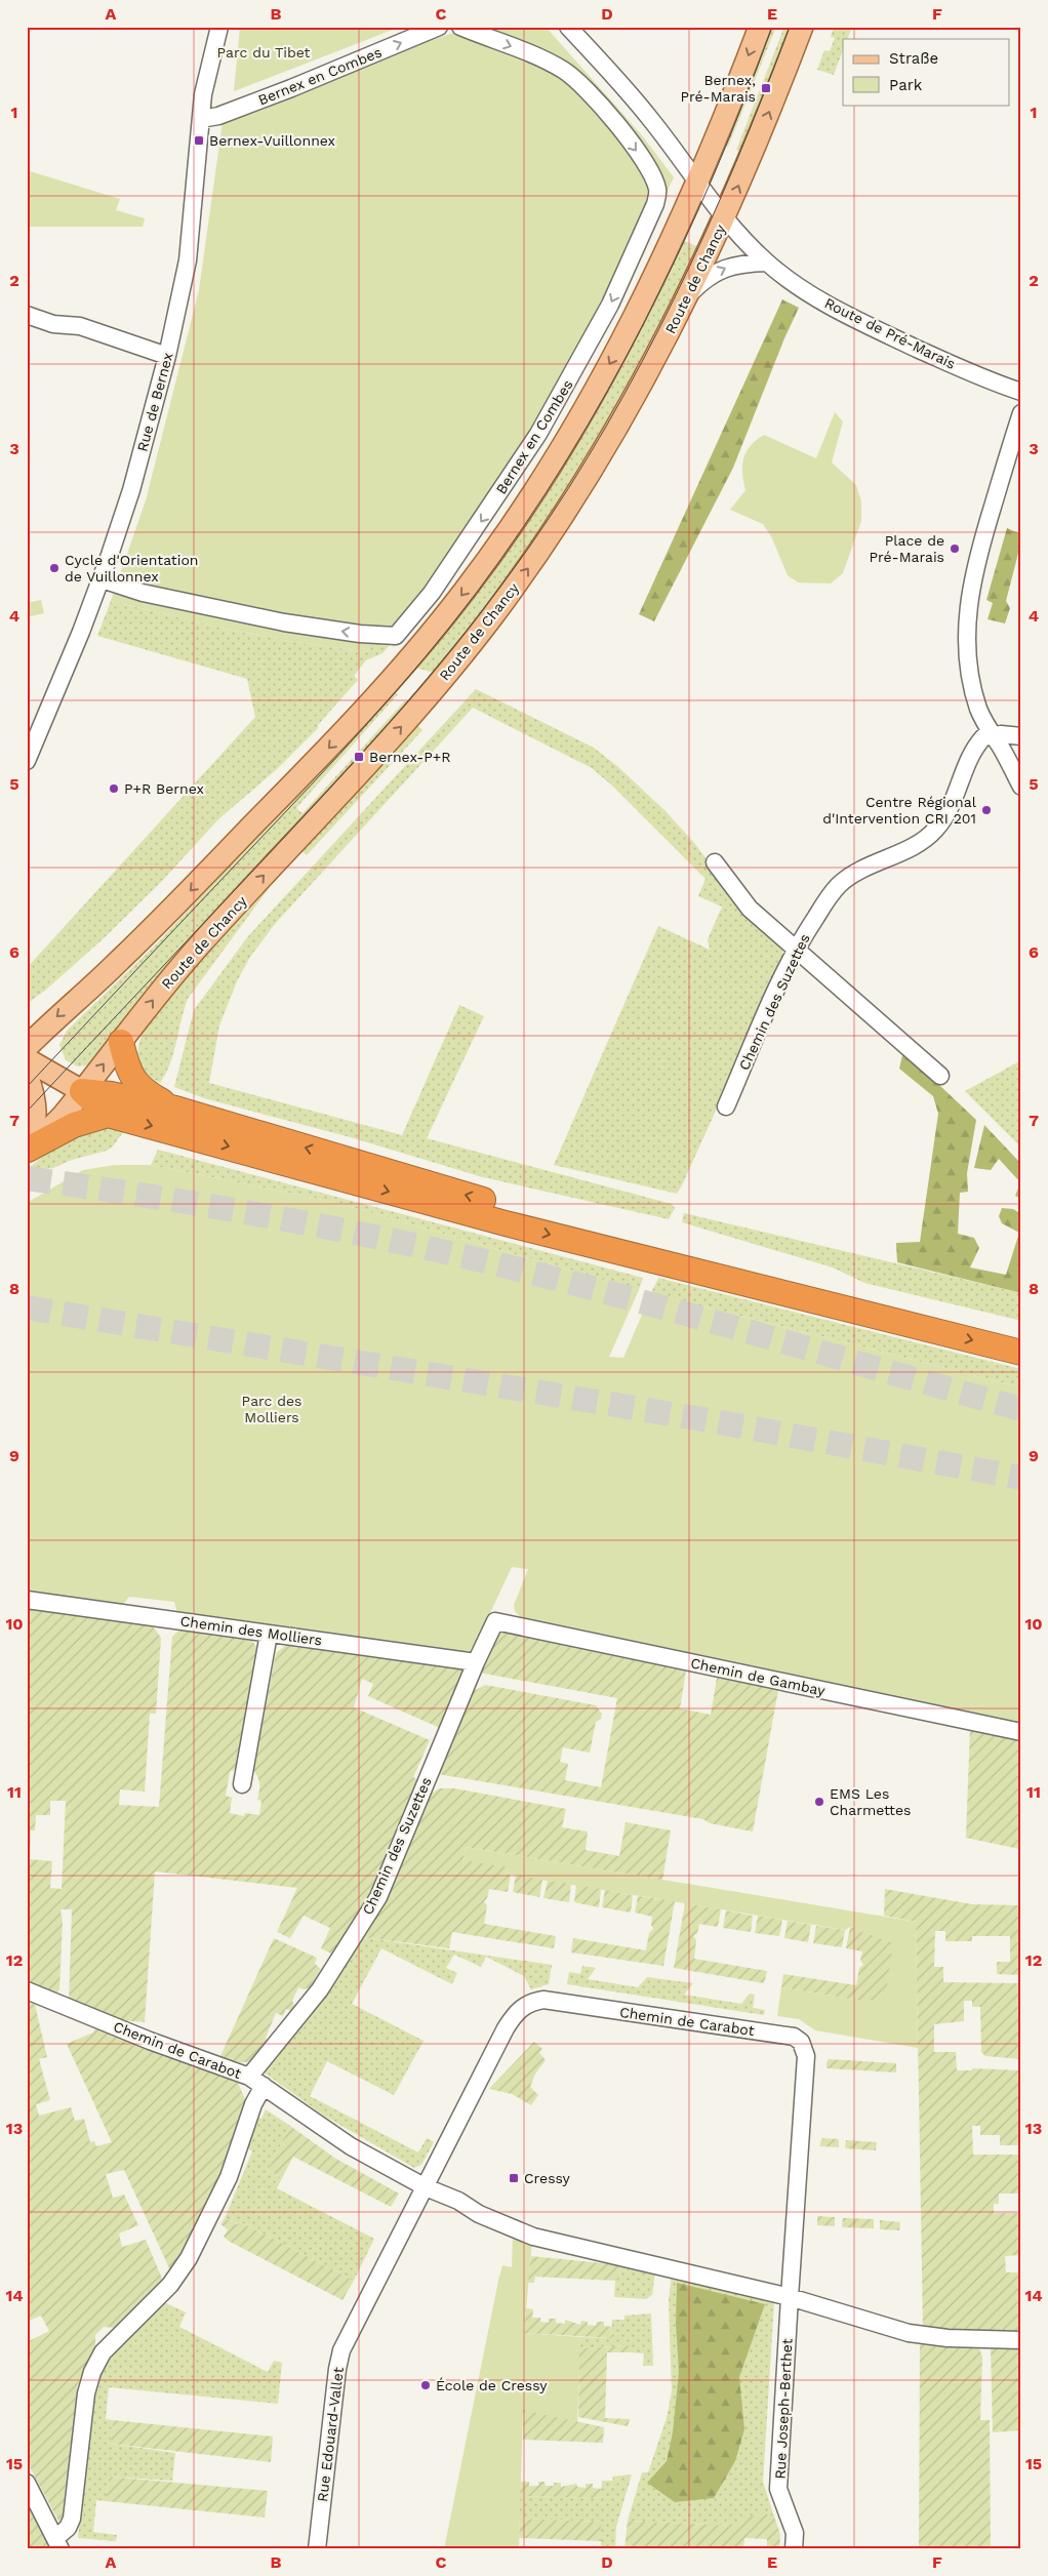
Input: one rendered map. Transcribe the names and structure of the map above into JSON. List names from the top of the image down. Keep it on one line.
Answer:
{"streets":{"main road":["Route de Chancy"],"street":["Bernex en Combes","Route de Pré-Marais","Rue de Bernex","Chemin des Suzettes","Chemin des Molliers","Chemin de Gambay","Chemin de Carabot","Rue Joseph-Berthet","Rue Edouard-Vallet"]},"crossings":[["Bernex en Combes","Rue de Bernex"],["Route de Chancy","Route de Pré-Marais"],["Chemin des Suzettes","Chemin des Molliers"],["Chemin des Suzettes","Chemin de Gambay"],["Chemin des Suzettes","Chemin de Carabot"],["Chemin de Carabot","Rue Joseph-Berthet"],["Chemin de Carabot","Rue Edouard-Vallet"]],"parks":["Parc du Tibet","Parc des Molliers"],"places":{"transit":["Bernex, Pré-Marais","Bernex-Vuillonnex","Bernex-P+R","Cressy"],"other":["Place de Pré-Marais","Cycle d'Orientation de Vuillonnex","P+R Bernex","Centre Régional d'Intervention CRI 201","EMS Les Charmettes","École de Cressy"]},"legend":["Straße","Park"],"grid":{"columns":["A","B","C","D","E","F"],"rows":["1","2","3","4","5","6","7","8","9","10","11","12","13","14","15"]}}
